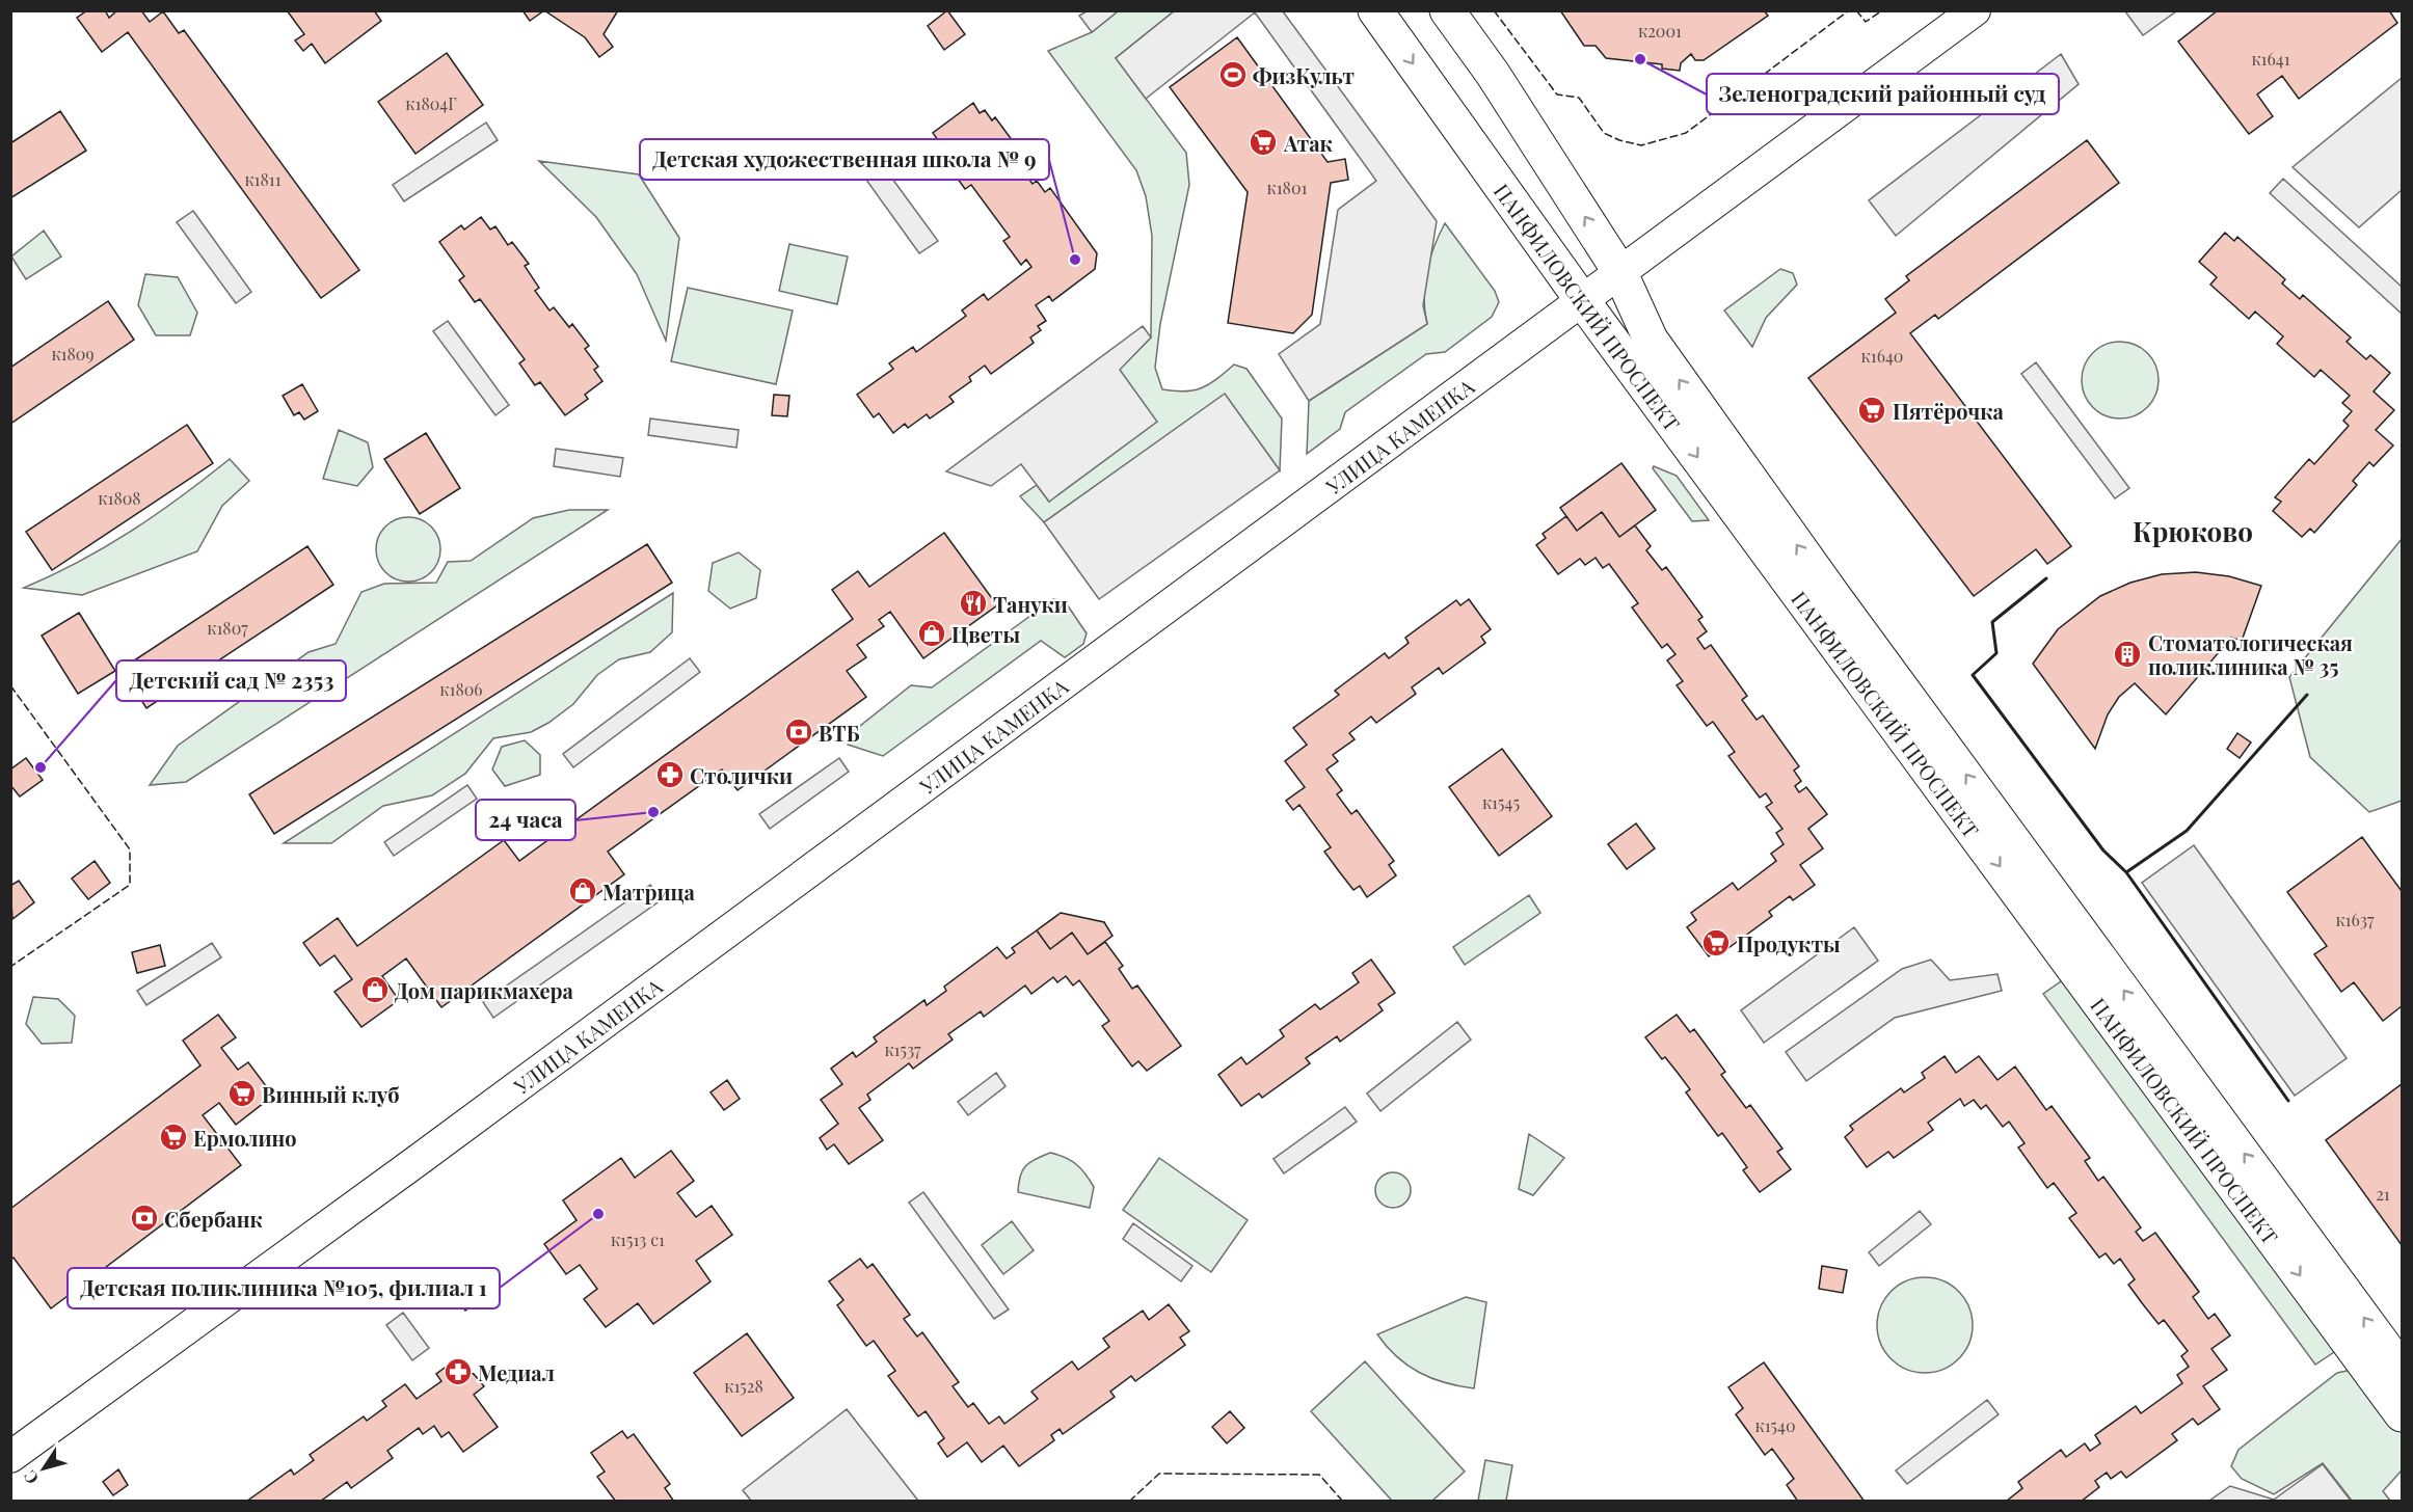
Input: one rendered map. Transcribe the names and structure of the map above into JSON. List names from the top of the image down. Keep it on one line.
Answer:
{"streets":{"main road":["ПАНФИЛОВСКИЙ ПРОСПЕКТ","УЛИЦА КАМЕНКА"]},"crossings":[["ПАНФИЛОВСКИЙ ПРОСПЕКТ","УЛИЦА КАМЕНКА"]],"districts":["Крюково"],"places":{"other":["Зеленоградский районный суд","Детская художественная школа № 9","Детский сад № 2353","24 часа","Детская поликлиника №105, филиал 1"],"sports":["ФизКульт"],"supermarket":["Атак","Пятёрочка","Продукты","Винный клуб","Ермолино"],"restaurant":["Тануки"],"shop":["Цветы","Матрица","Дом парикмахера"],"building":["Стоматологическая поликлиника № 35"],"bank":["ВТБ","Сбербанк"],"pharmacy":["Столички","Медиал"]},"house_numbers":["к2001","к1641","к1804Г","к1811","к1801","к1809","к1640","к1808","к1807","к1806","к1545","к1637","к1537","21","к1513 с1","к1528","к1540"],"north":"bottom left"}
